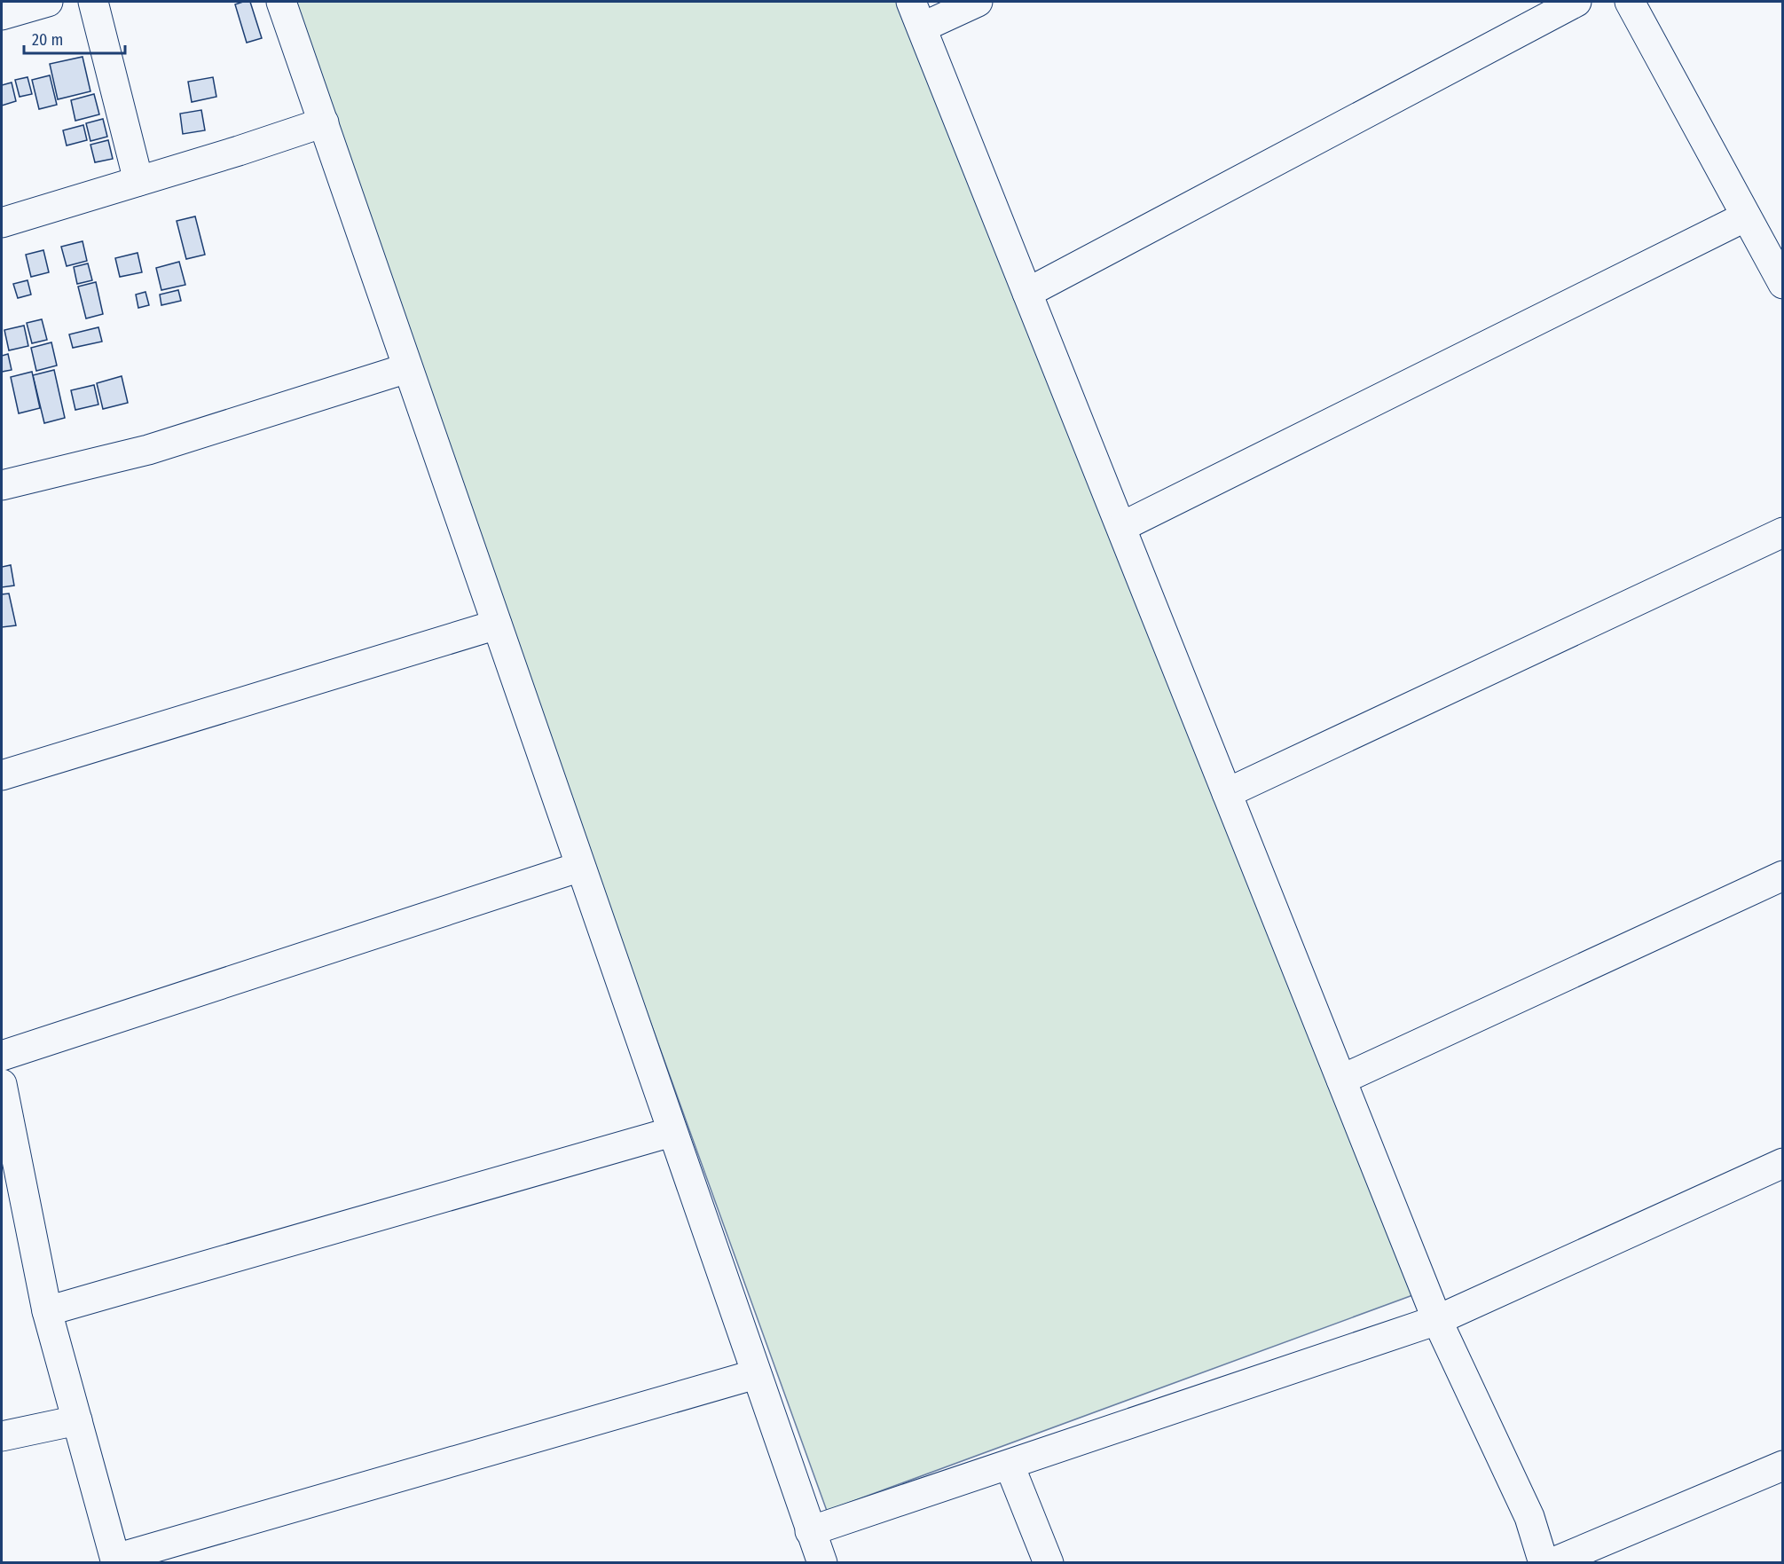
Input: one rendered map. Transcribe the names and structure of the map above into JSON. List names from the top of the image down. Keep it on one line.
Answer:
{"scale_bar":"20 m"}
